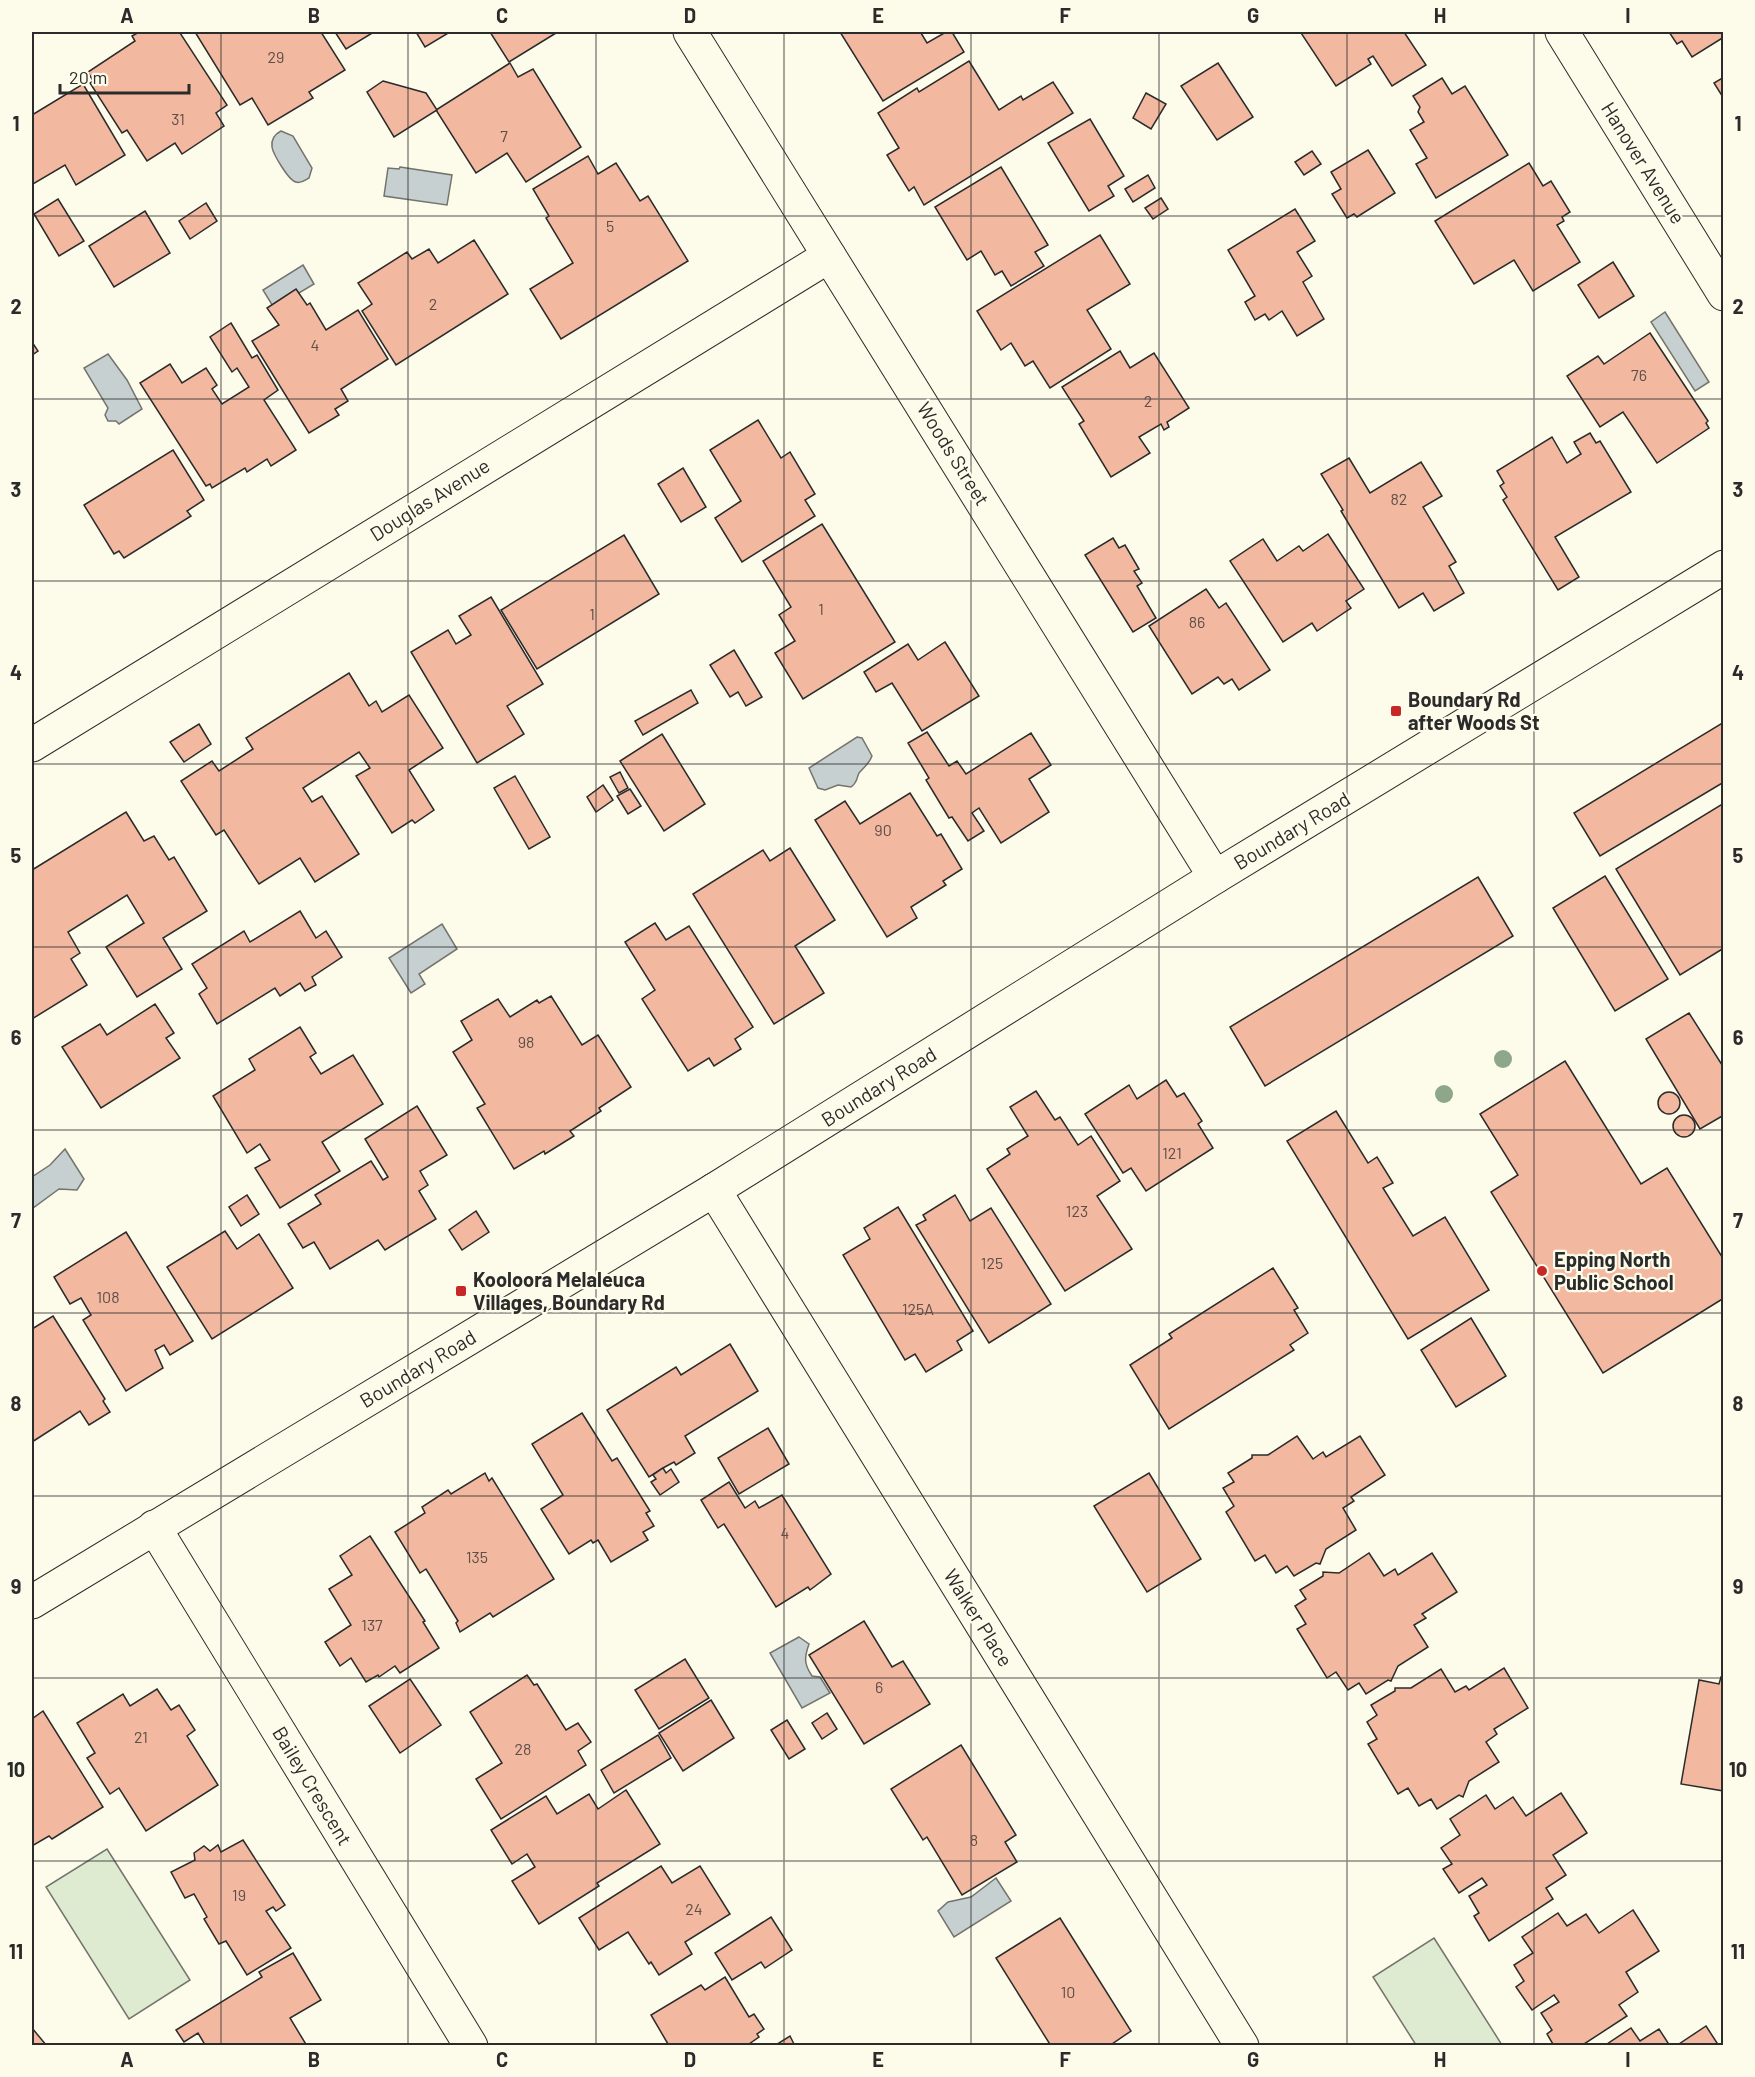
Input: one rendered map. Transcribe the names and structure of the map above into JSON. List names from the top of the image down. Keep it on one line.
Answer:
{"streets":{"street":["Hanover Avenue","Woods Street","Douglas Avenue","Boundary Road","Walker Place","Bailey Crescent"]},"crossings":[["Woods Street","Douglas Avenue"],["Woods Street","Boundary Road"],["Boundary Road","Walker Place"],["Boundary Road","Bailey Crescent"]],"places":{"transit":["Boundary Rd after Woods St","Kooloora Melaleuca Villages, Boundary Rd"],"other":["Epping North Public School"]},"house_numbers":["29","31","7","5","2","4","76","2","82","1","1","86","90","98","121","123","125","108","125A","4","135","137","6","21","28","8","19","24","10"],"scale_bar":"20 m","grid":{"columns":["A","B","C","D","E","F","G","H","I"],"rows":["1","2","3","4","5","6","7","8","9","10","11"]}}
